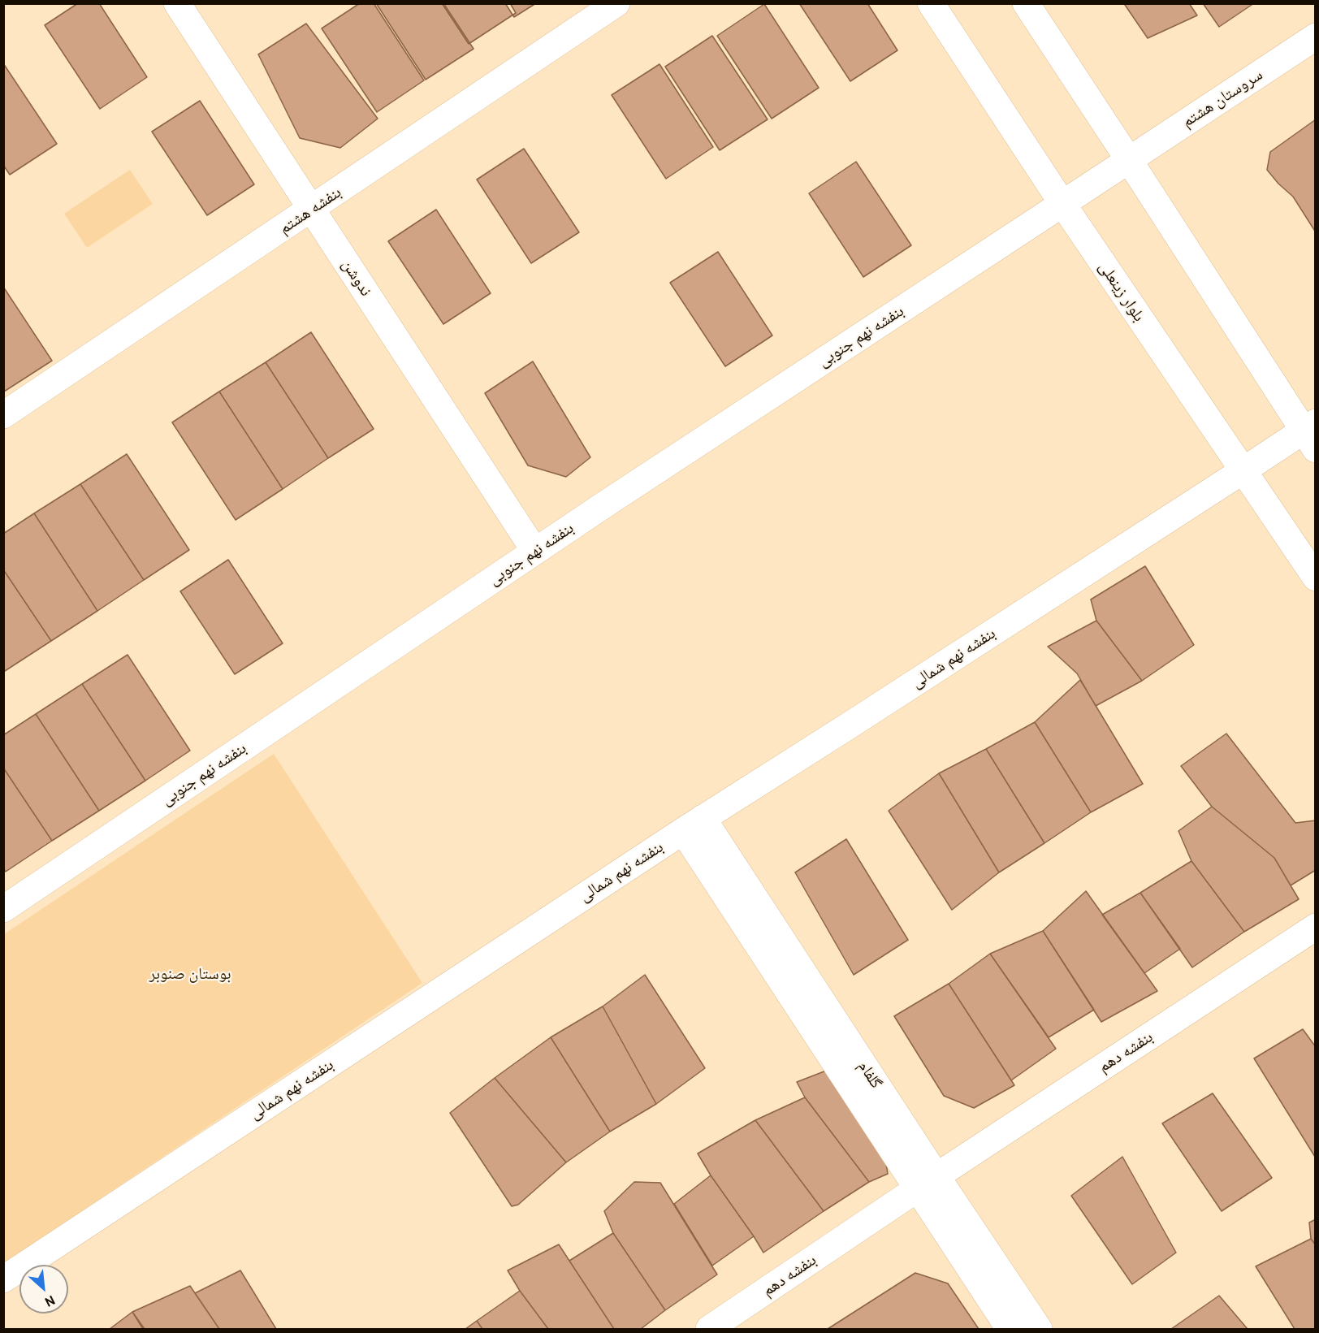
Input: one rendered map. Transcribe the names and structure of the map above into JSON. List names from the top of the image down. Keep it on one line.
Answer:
{"streets":{"main road":["سروستان هشتم","بنفشه هشتم","ندوشن","بلوار زینعلی","بنفشه نهم جنوبی","بنفشه نهم شمالی","بنفشه دهم","گلفام"]},"crossings":[["سروستان هشتم","بلوار زینعلی"],["سروستان هشتم","بنفشه نهم جنوبی"],["بنفشه هشتم","ندوشن"],["ندوشن","بنفشه نهم جنوبی"],["بلوار زینعلی","بنفشه نهم جنوبی"],["بلوار زینعلی","بنفشه نهم شمالی"],["بنفشه نهم شمالی","گلفام"],["بنفشه دهم","گلفام"]],"parks":["بوستان صنوبر"],"north":"bottom right"}
